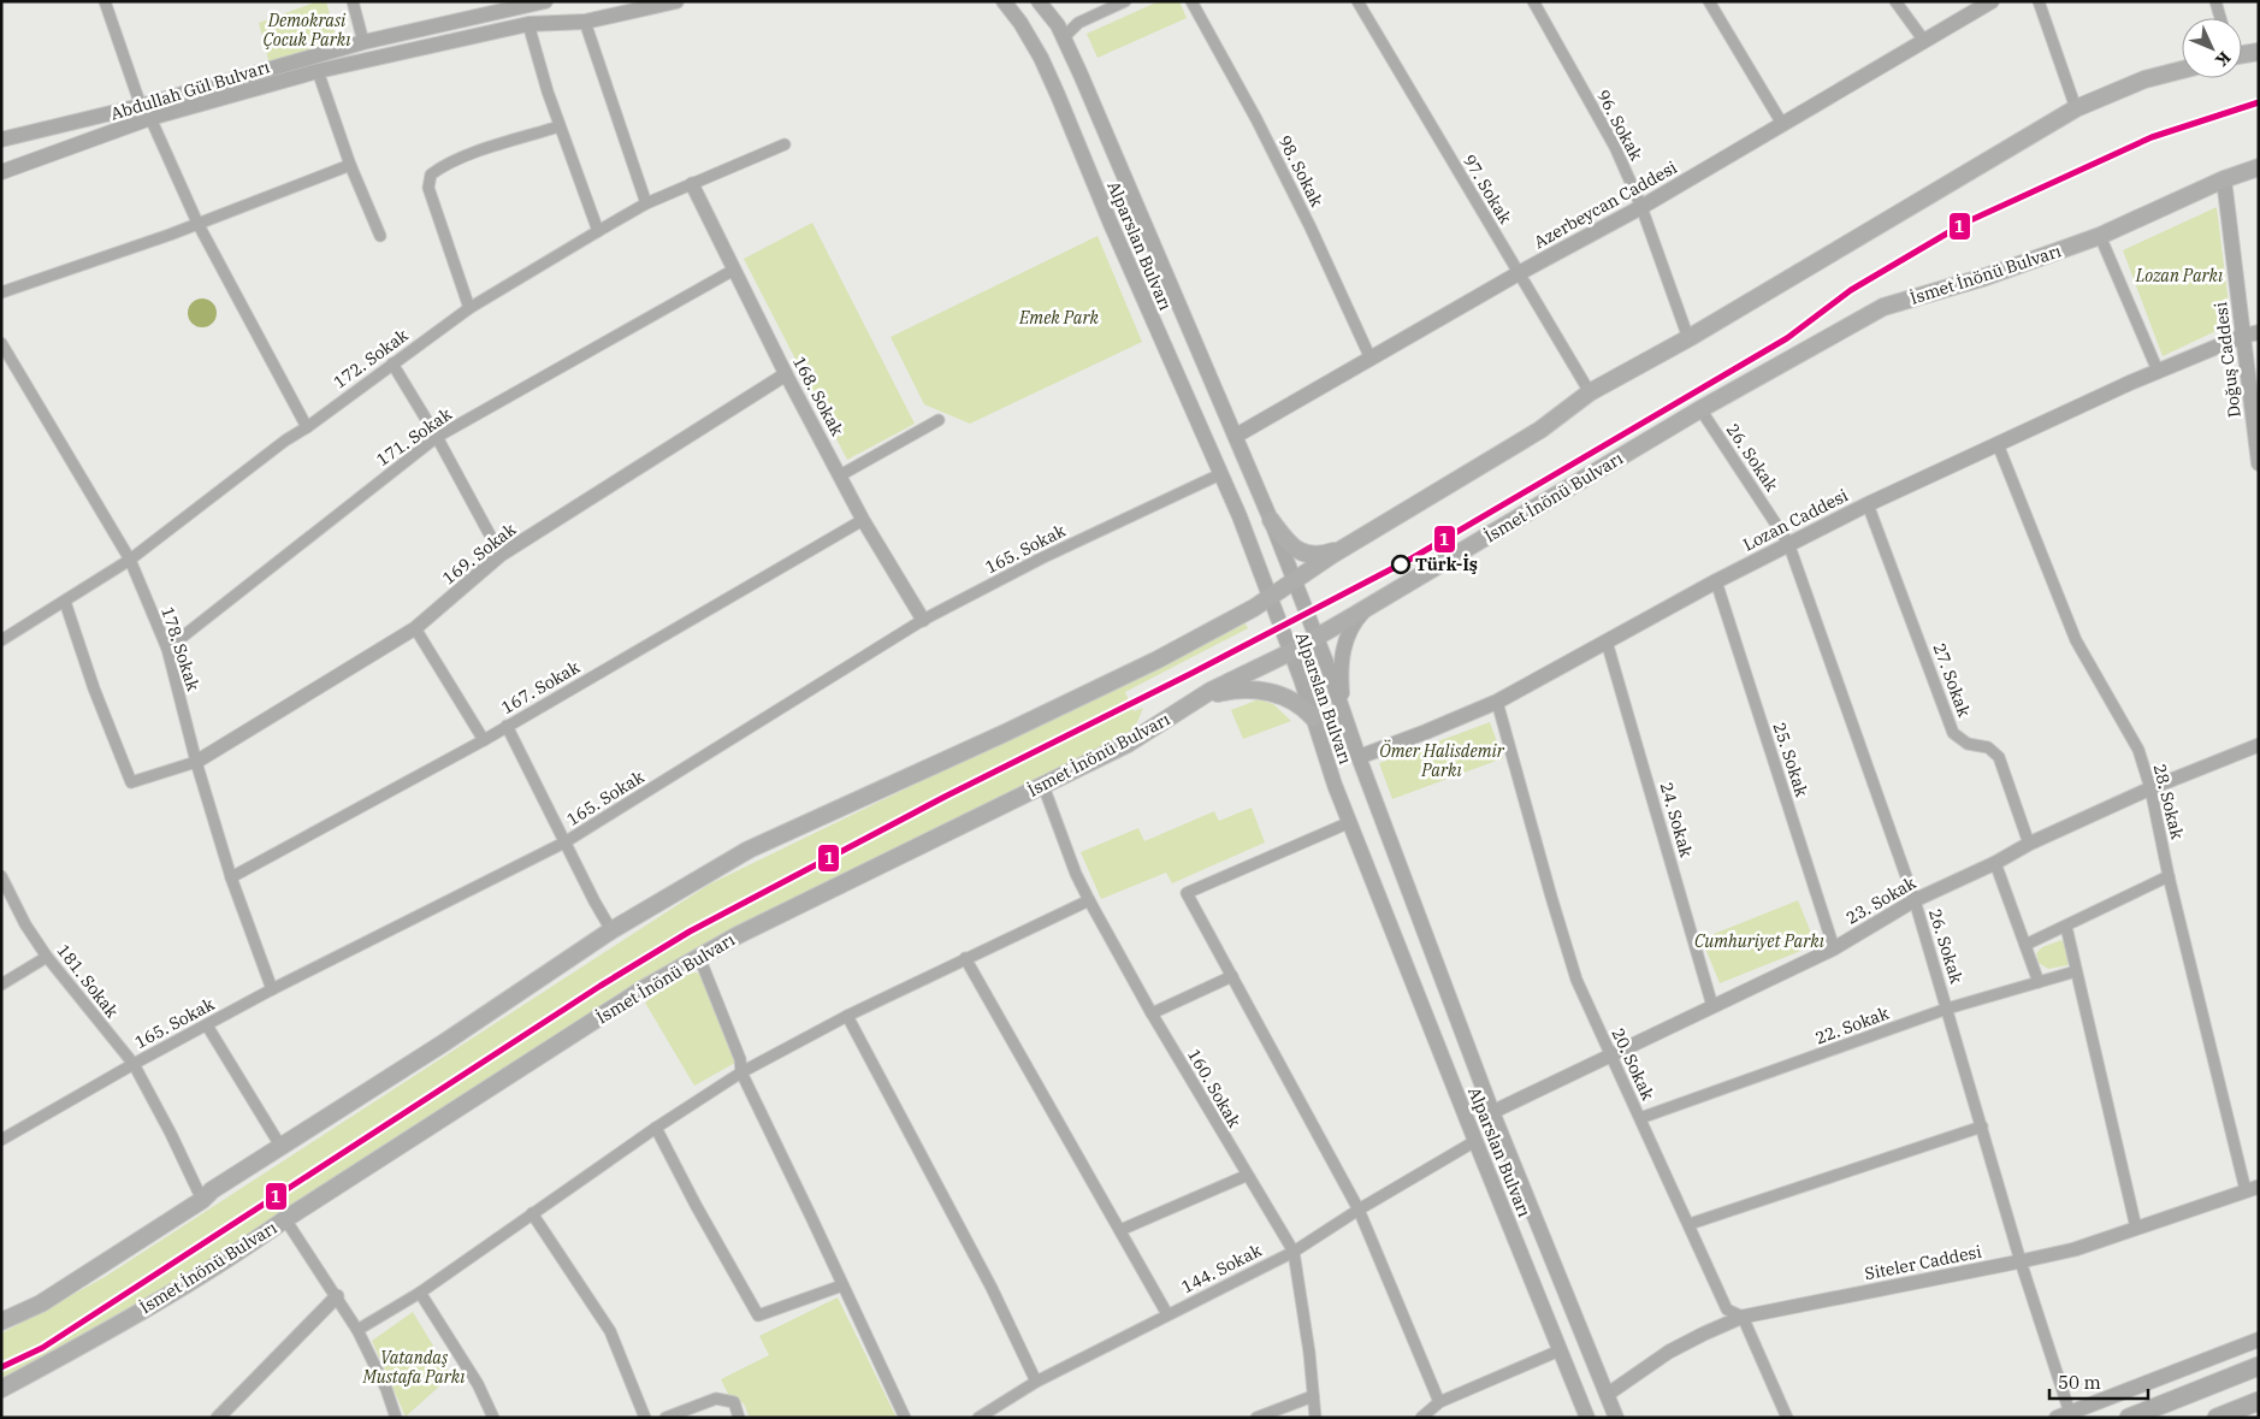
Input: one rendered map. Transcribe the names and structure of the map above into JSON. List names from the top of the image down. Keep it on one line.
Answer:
{"streets":{"main road":["Abdullah Gül Bulvarı","Azerbeycan Caddesi","Alparslan Bulvarı","İsmet İnönü Bulvarı","Doğuş Caddesi","Lozan Caddesi"],"street":["96. Sokak","98. Sokak","97. Sokak","172. Sokak","168. Sokak","171. Sokak","26. Sokak","165. Sokak","169. Sokak","178. Sokak","27. Sokak","167. Sokak","25. Sokak","28. Sokak","24. Sokak","23. Sokak","181. Sokak","22. Sokak","20. Sokak","160. Sokak","Siteler Caddesi","144. Sokak"]},"crossings":[["96. Sokak","Azerbeycan Caddesi"],["98. Sokak","Azerbeycan Caddesi"],["97. Sokak","Azerbeycan Caddesi"],["Azerbeycan Caddesi","Alparslan Bulvarı"],["Alparslan Bulvarı","İsmet İnönü Bulvarı"],["Alparslan Bulvarı","Lozan Caddesi"],["Alparslan Bulvarı","165. Sokak"],["Alparslan Bulvarı","23. Sokak"],["Alparslan Bulvarı","Siteler Caddesi"],["Alparslan Bulvarı","144. Sokak"],["İsmet İnönü Bulvarı","Doğuş Caddesi"],["İsmet İnönü Bulvarı","26. Sokak"],["İsmet İnönü Bulvarı","160. Sokak"],["172. Sokak","168. Sokak"],["172. Sokak","178. Sokak"],["Doğuş Caddesi","Lozan Caddesi"],["168. Sokak","171. Sokak"],["168. Sokak","165. Sokak"],["168. Sokak","169. Sokak"],["168. Sokak","167. Sokak"],["171. Sokak","178. Sokak"],["26. Sokak","Lozan Caddesi"],["26. Sokak","23. Sokak"],["26. Sokak","22. Sokak"],["26. Sokak","Siteler Caddesi"],["Lozan Caddesi","27. Sokak"],["Lozan Caddesi","25. Sokak"],["Lozan Caddesi","28. Sokak"],["Lozan Caddesi","24. Sokak"],["Lozan Caddesi","20. Sokak"],["165. Sokak","178. Sokak"],["165. Sokak","181. Sokak"],["169. Sokak","178. Sokak"],["178. Sokak","167. Sokak"],["27. Sokak","23. Sokak"],["25. Sokak","23. Sokak"],["28. Sokak","23. Sokak"],["28. Sokak","Siteler Caddesi"],["24. Sokak","23. Sokak"],["23. Sokak","20. Sokak"],["22. Sokak","20. Sokak"],["20. Sokak","Siteler Caddesi"],["160. Sokak","144. Sokak"]],"parks":["Demokrasi Çocuk Parkı","Lozan Parkı","Emek Park","Ömer Halisdemir Parkı","Cumhuriyet Parkı","Vatandaş Mustafa Parkı"],"places":["Türk-İş"],"lines":["transit line 1"],"scale_bar":"50 m","north":"bottom right"}
